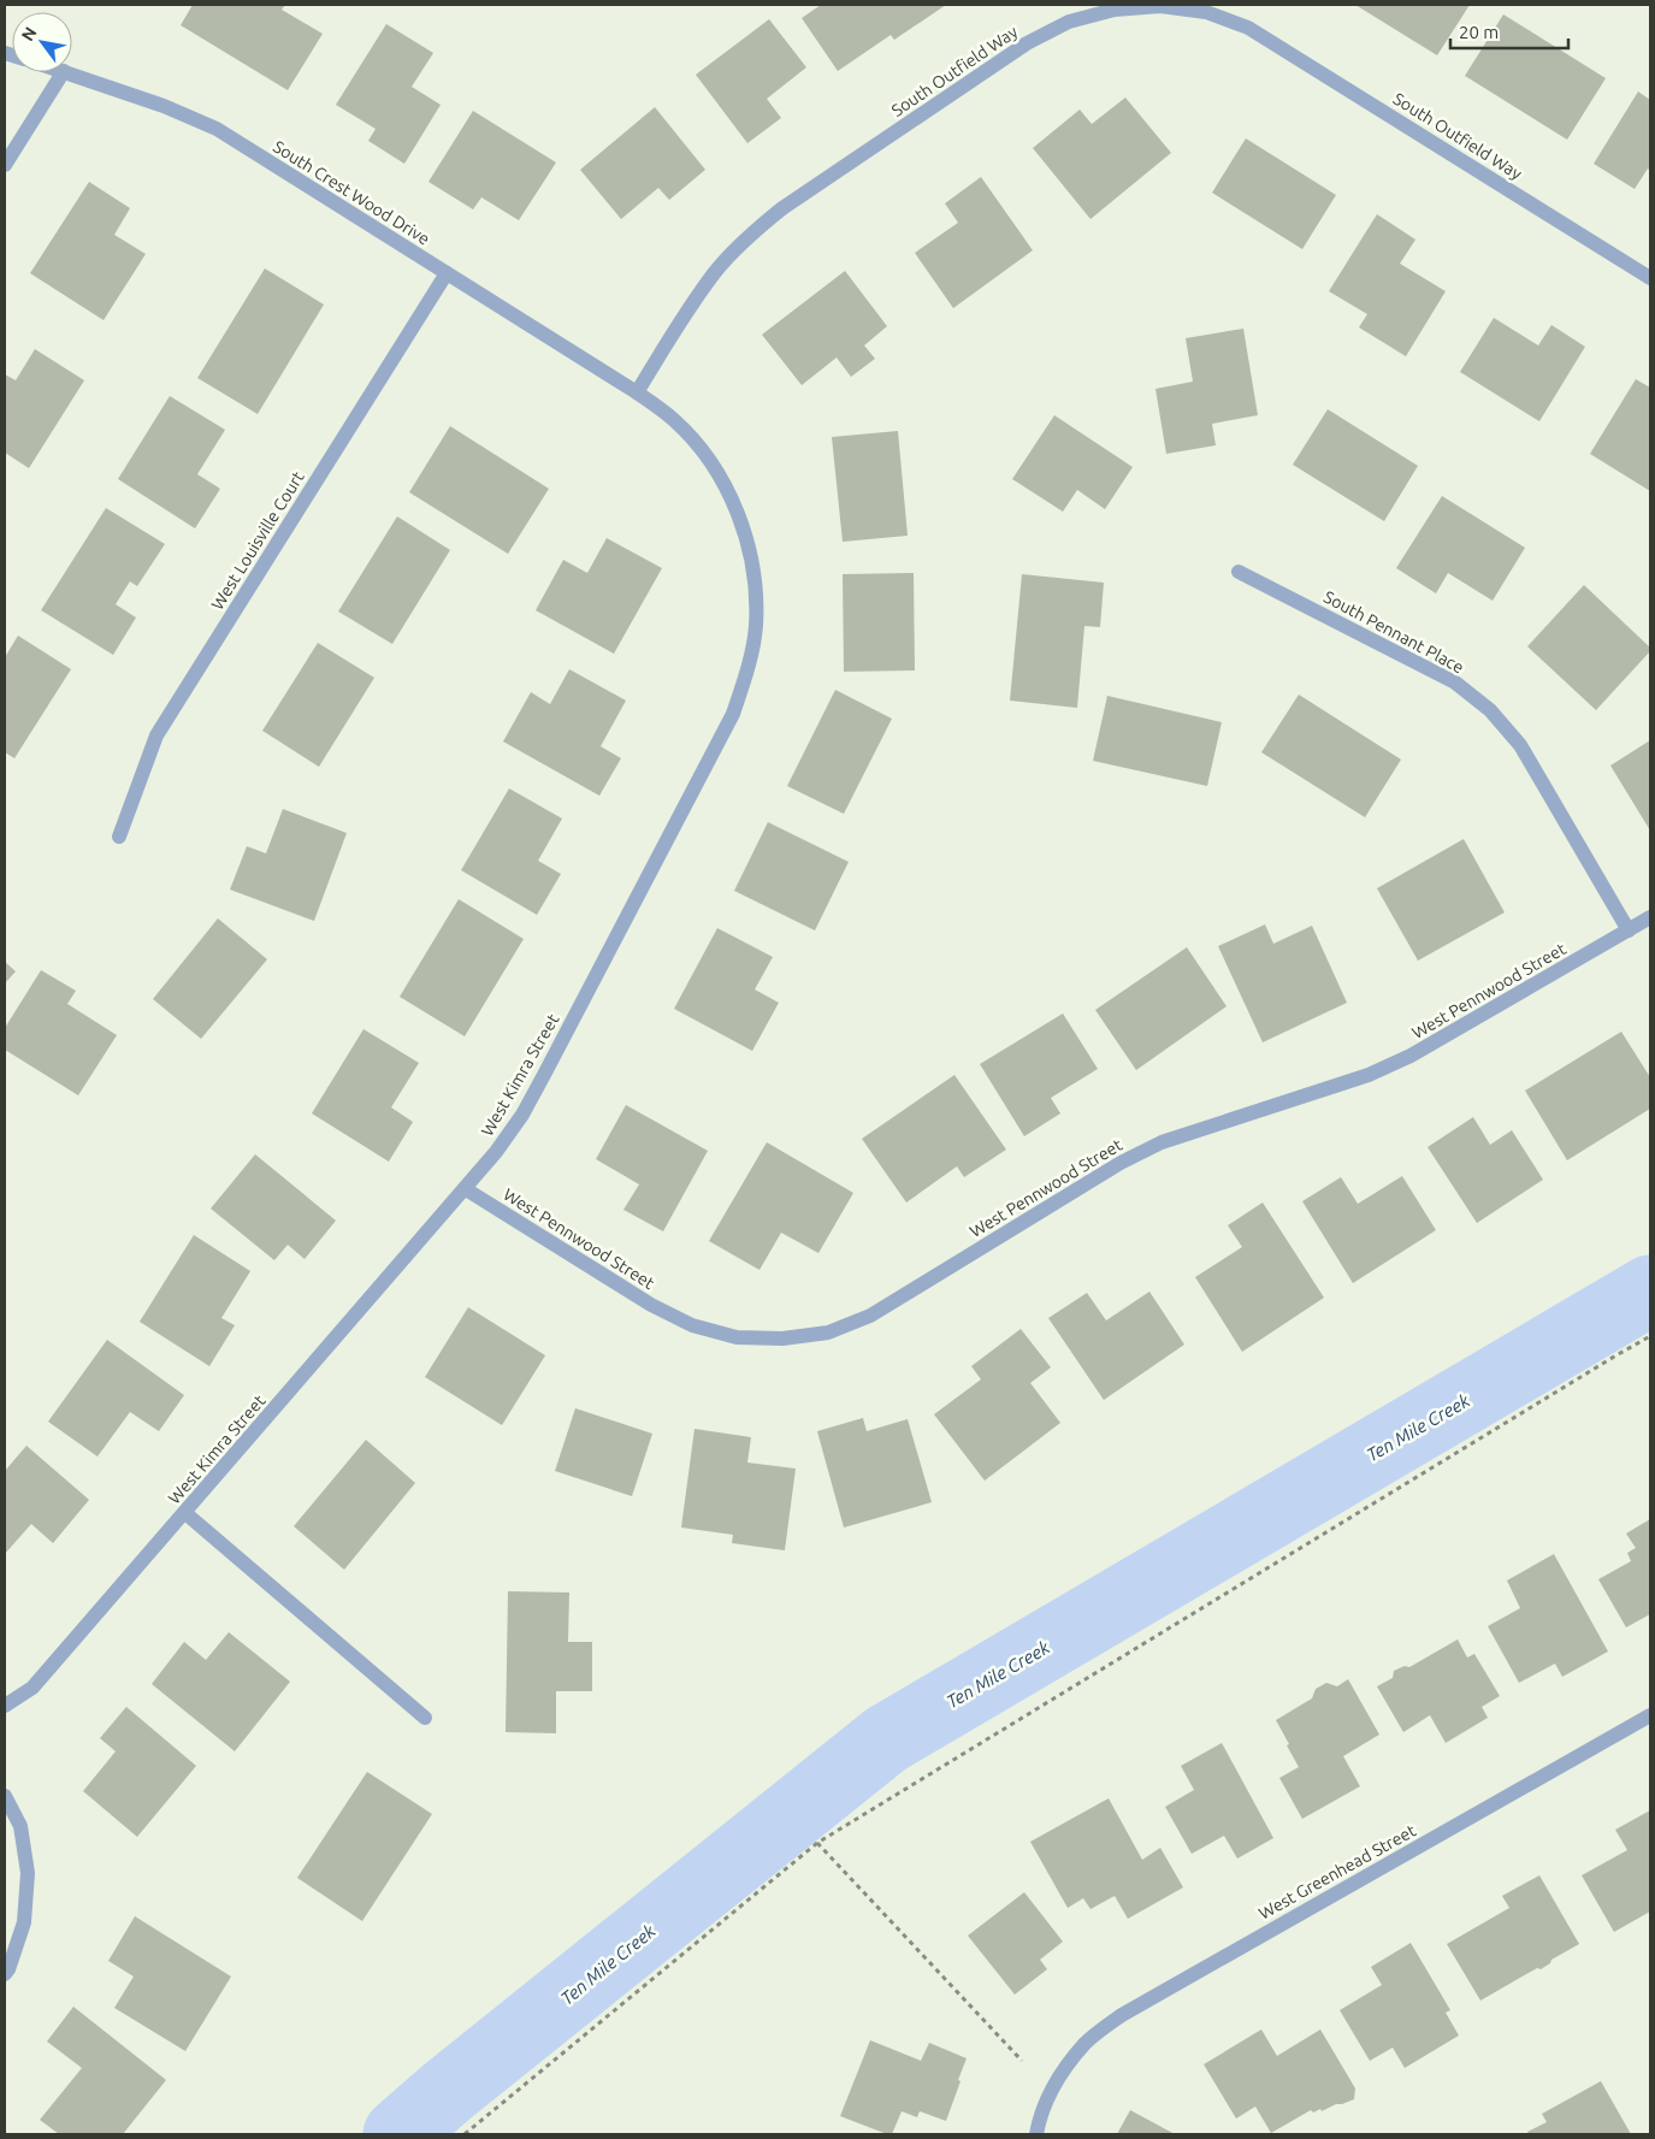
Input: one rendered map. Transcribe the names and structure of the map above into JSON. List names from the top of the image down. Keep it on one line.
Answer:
{"streets":{"street":["South Outfield Way","South Crest Wood Drive","West Louisville Court","South Pennant Place","West Pennwood Street","West Kimra Street","West Greenhead Street"]},"crossings":[["South Outfield Way","South Crest Wood Drive"],["South Outfield Way","West Kimra Street"],["South Crest Wood Drive","West Louisville Court"],["South Crest Wood Drive","West Kimra Street"],["South Pennant Place","West Pennwood Street"],["West Pennwood Street","West Kimra Street"]],"water":["Ten Mile Creek"],"scale_bar":"20 m","north":"top left"}
